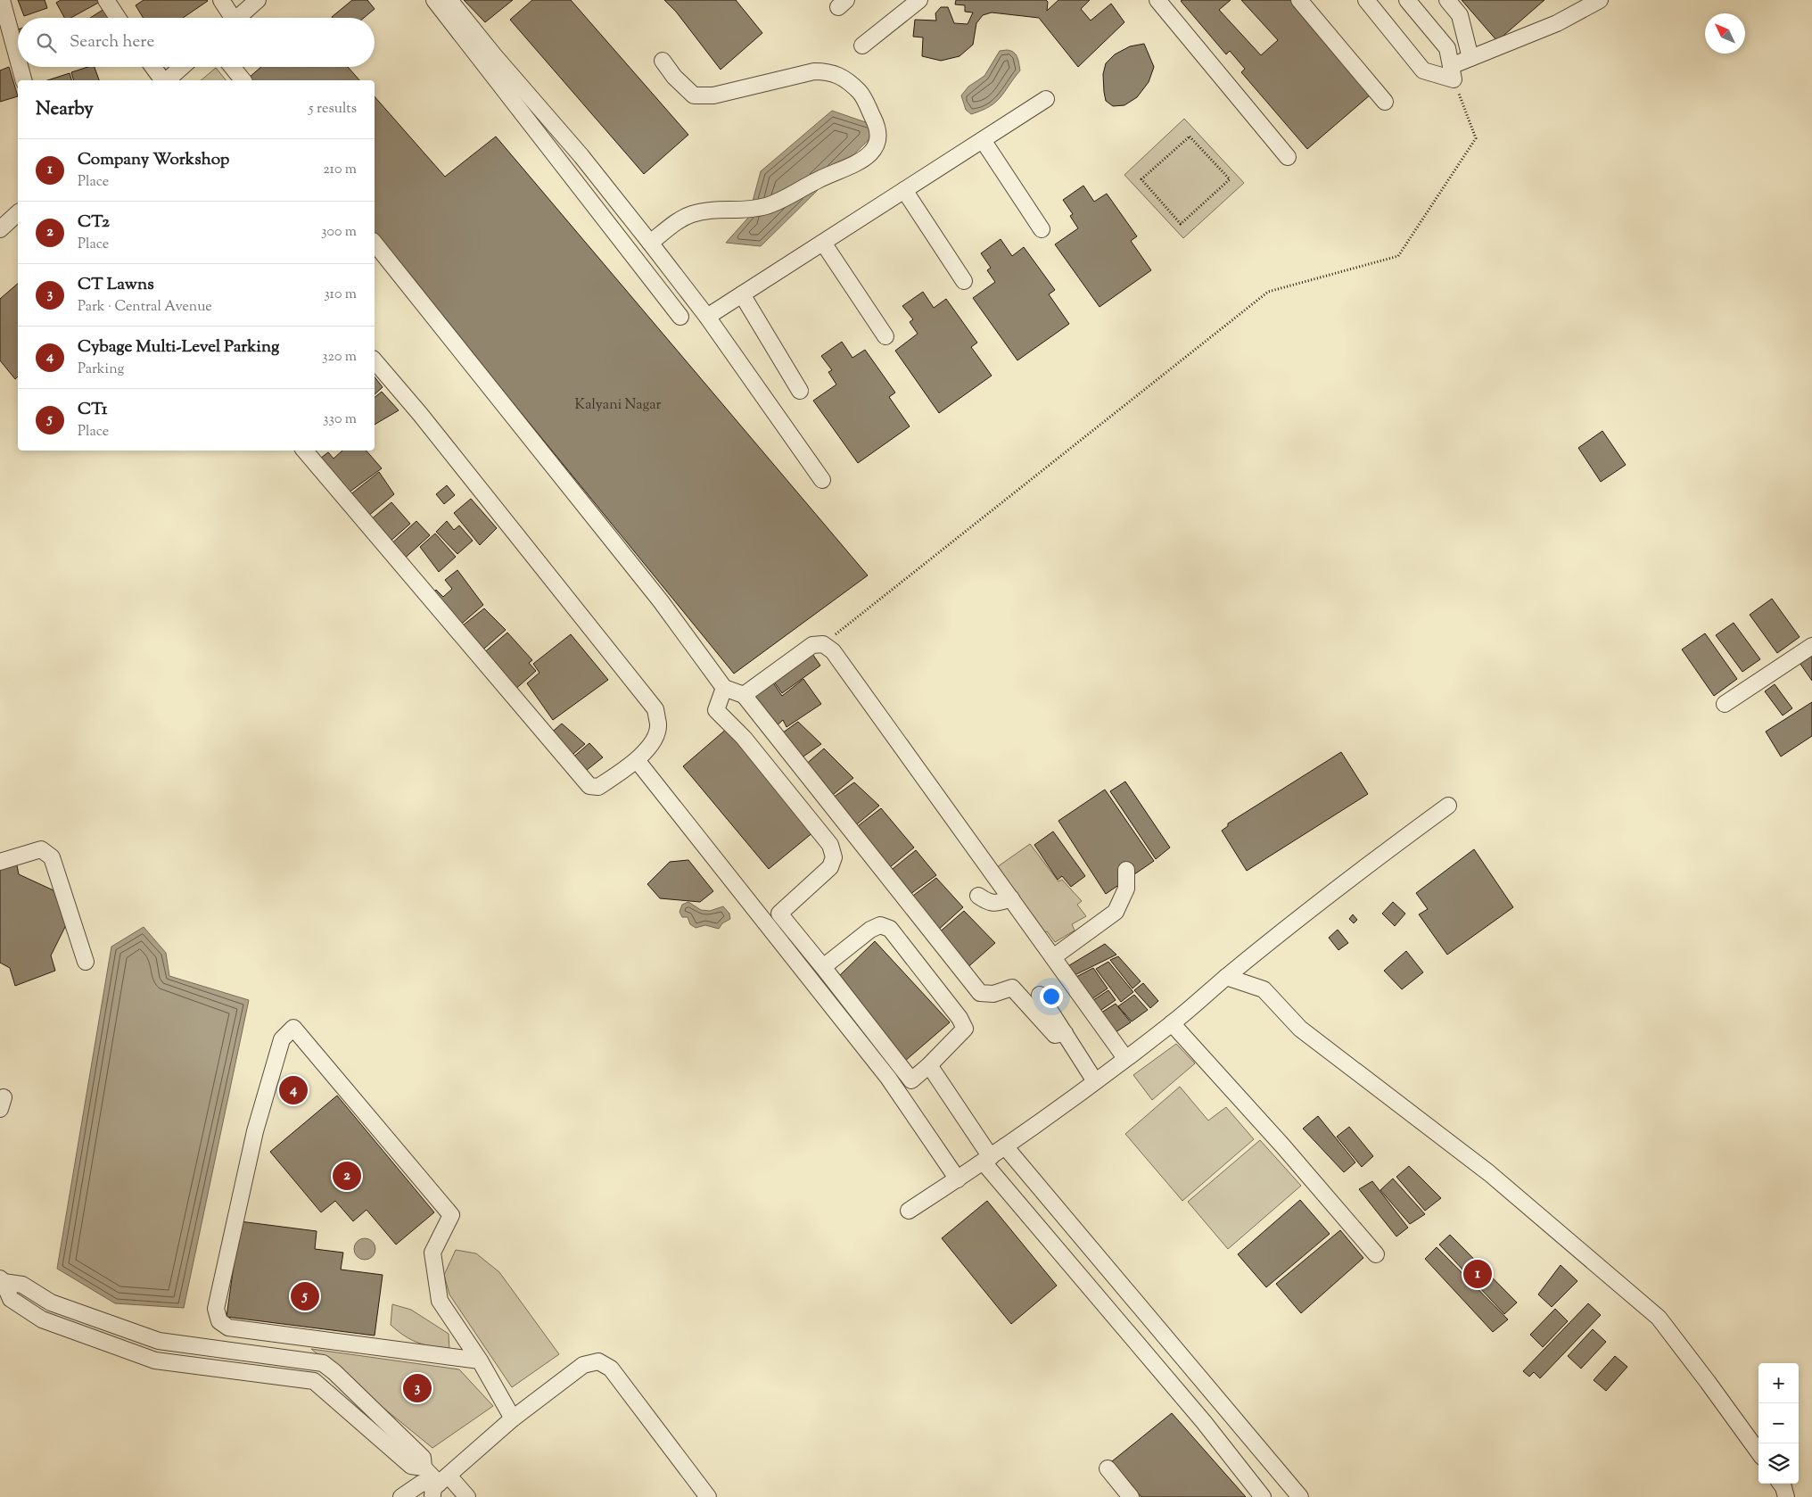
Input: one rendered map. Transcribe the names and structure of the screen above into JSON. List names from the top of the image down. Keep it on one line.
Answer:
{"house_numbers":["Kalyani Nagar"],"north":"top left","page":{"search":"Search here","heading":["Nearby","5 results"],"list":[{"mark":"1","name":"Company Workshop","note":"Place","value":"210 m"},{"mark":"2","name":"CT2","note":"Place","value":"300 m"},{"mark":"3","name":"CT Lawns","note":"Park · Central Avenue","value":"310 m"},{"mark":"4","name":"Cybage Multi-Level Parking","note":"Parking","value":"320 m"},{"mark":"5","name":"CT1","note":"Place","value":"330 m"}],"pins":["4","2","1","5","3"],"map_buttons":["+","−"]}}
